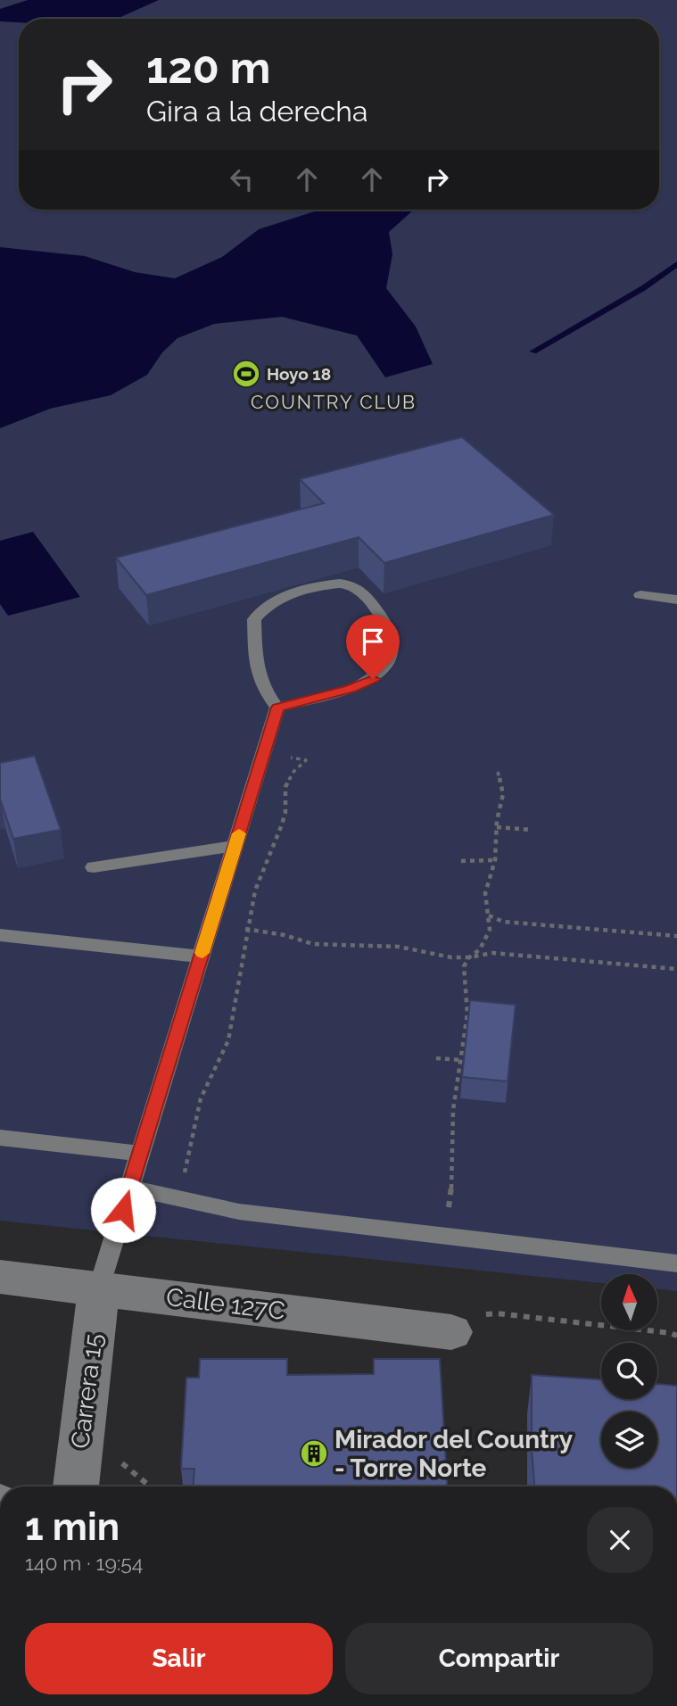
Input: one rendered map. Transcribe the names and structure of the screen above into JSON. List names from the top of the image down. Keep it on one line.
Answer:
{"streets":{"street":["Calle 127C","Carrera 15"]},"crossings":[["Calle 127C","Carrera 15"]],"districts":["COUNTRY CLUB"],"places":{"sports":["Hoyo 18"],"building":["Mirador del Country - Torre Norte"]},"north":"top","page":{"turn":["120 m","Gira a la derecha"],"heading":["1 min","140 m · 19:54"],"buttons":["Salir","Compartir"]}}
